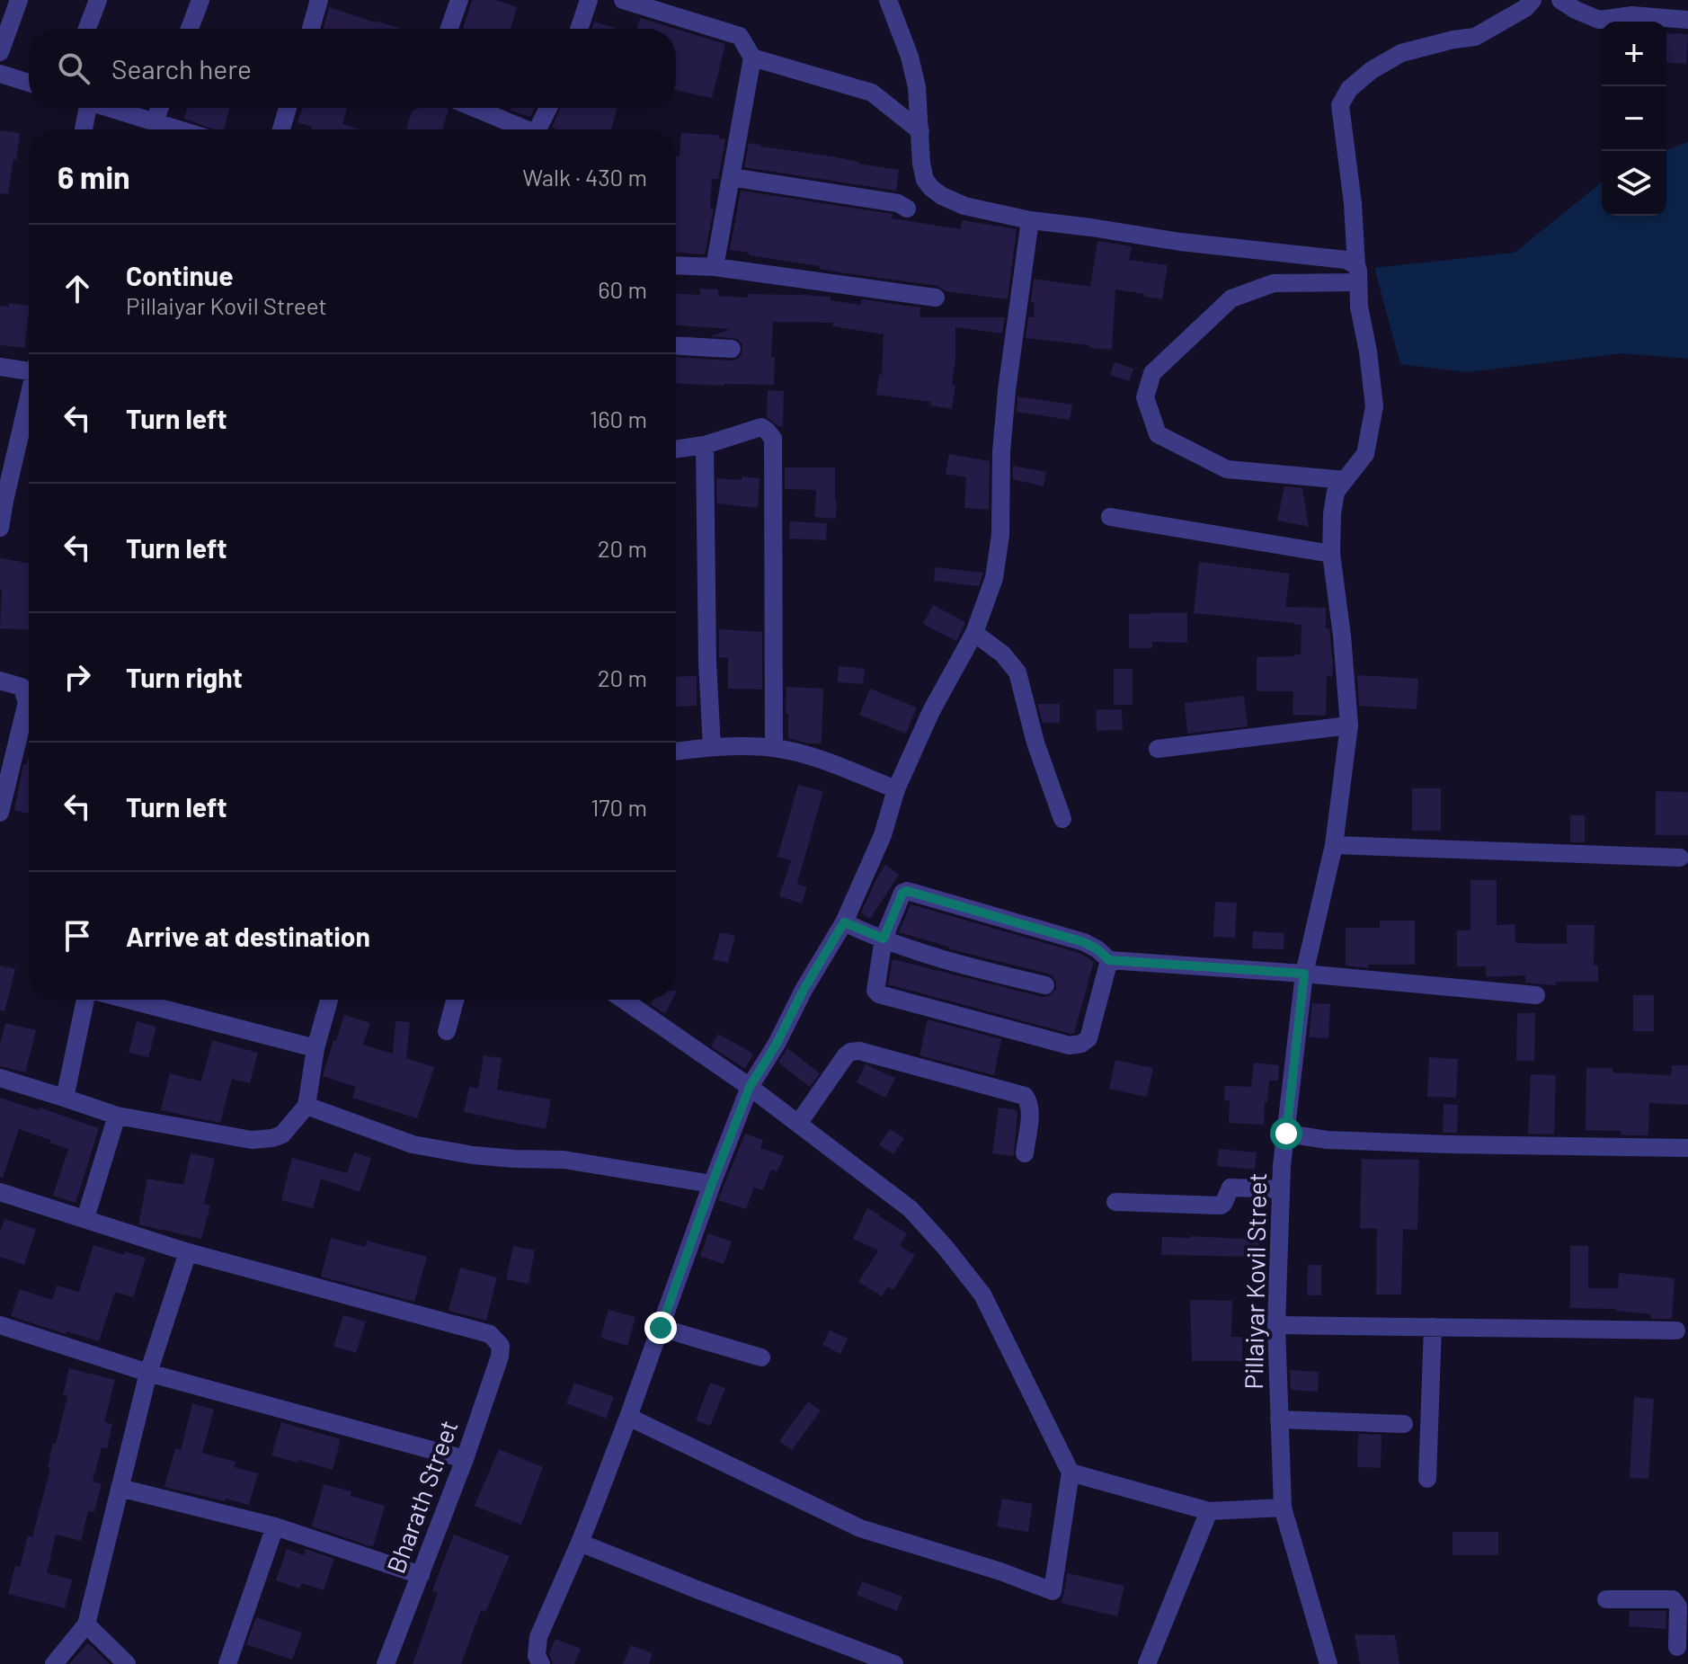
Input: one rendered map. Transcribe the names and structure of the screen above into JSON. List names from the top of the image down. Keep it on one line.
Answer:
{"streets":{"street":["Pillaiyar Kovil Street","Bharath Street"]},"page":{"map_buttons":["+","−"],"search":"Search here","heading":["6 min","Walk · 430 m"],"list":[["Continue","Pillaiyar Kovil Street","60 m"],["Turn left","160 m"],["Turn left","20 m"],["Turn right","20 m"],["Turn left","170 m"],"Arrive at destination"]}}
